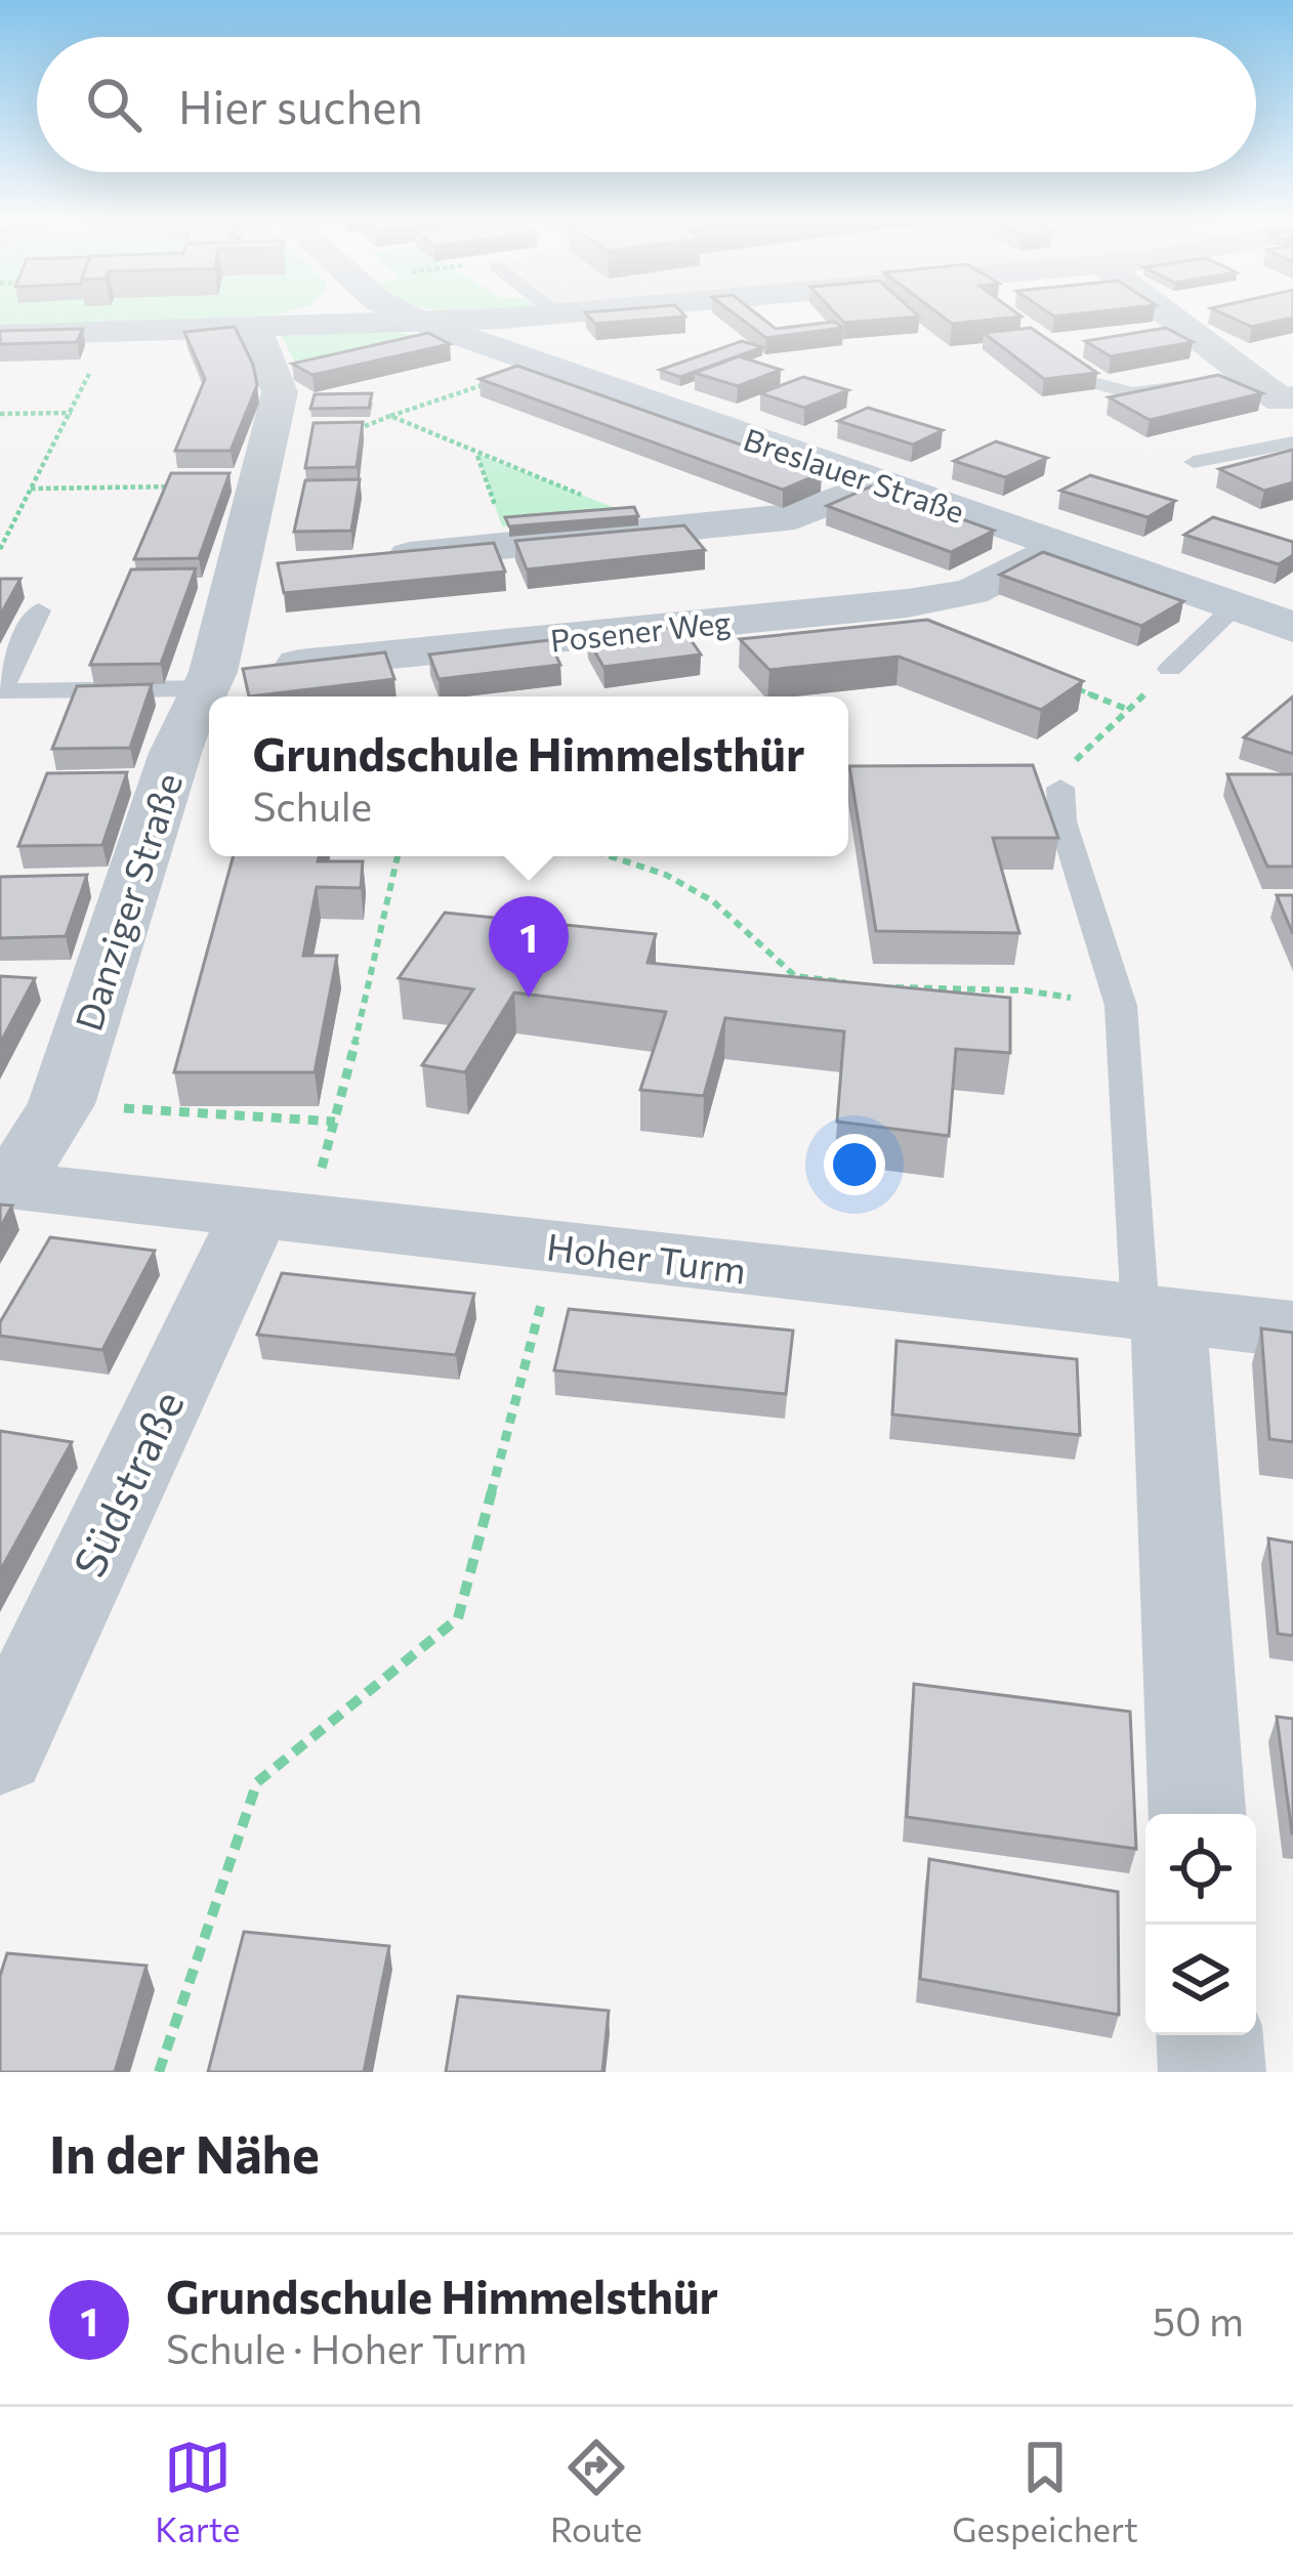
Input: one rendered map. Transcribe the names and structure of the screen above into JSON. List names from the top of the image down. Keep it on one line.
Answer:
{"streets":{"street":["Breslauer Straße","Posener Weg","Danziger Straße","Hoher Turm","Südstraße"]},"crossings":[["Breslauer Straße","Posener Weg"],["Posener Weg","Danziger Straße"],["Danziger Straße","Hoher Turm"],["Hoher Turm","Südstraße"]],"page":{"search":"Hier suchen","popup":["Grundschule Himmelsthür","Schule"],"pins":"1","heading":"In der Nähe","list":[{"mark":"1","name":"Grundschule Himmelsthür","note":"Schule · Hoher Turm","value":"50 m"}],"nav":["Karte","Route","Gespeichert"]}}
